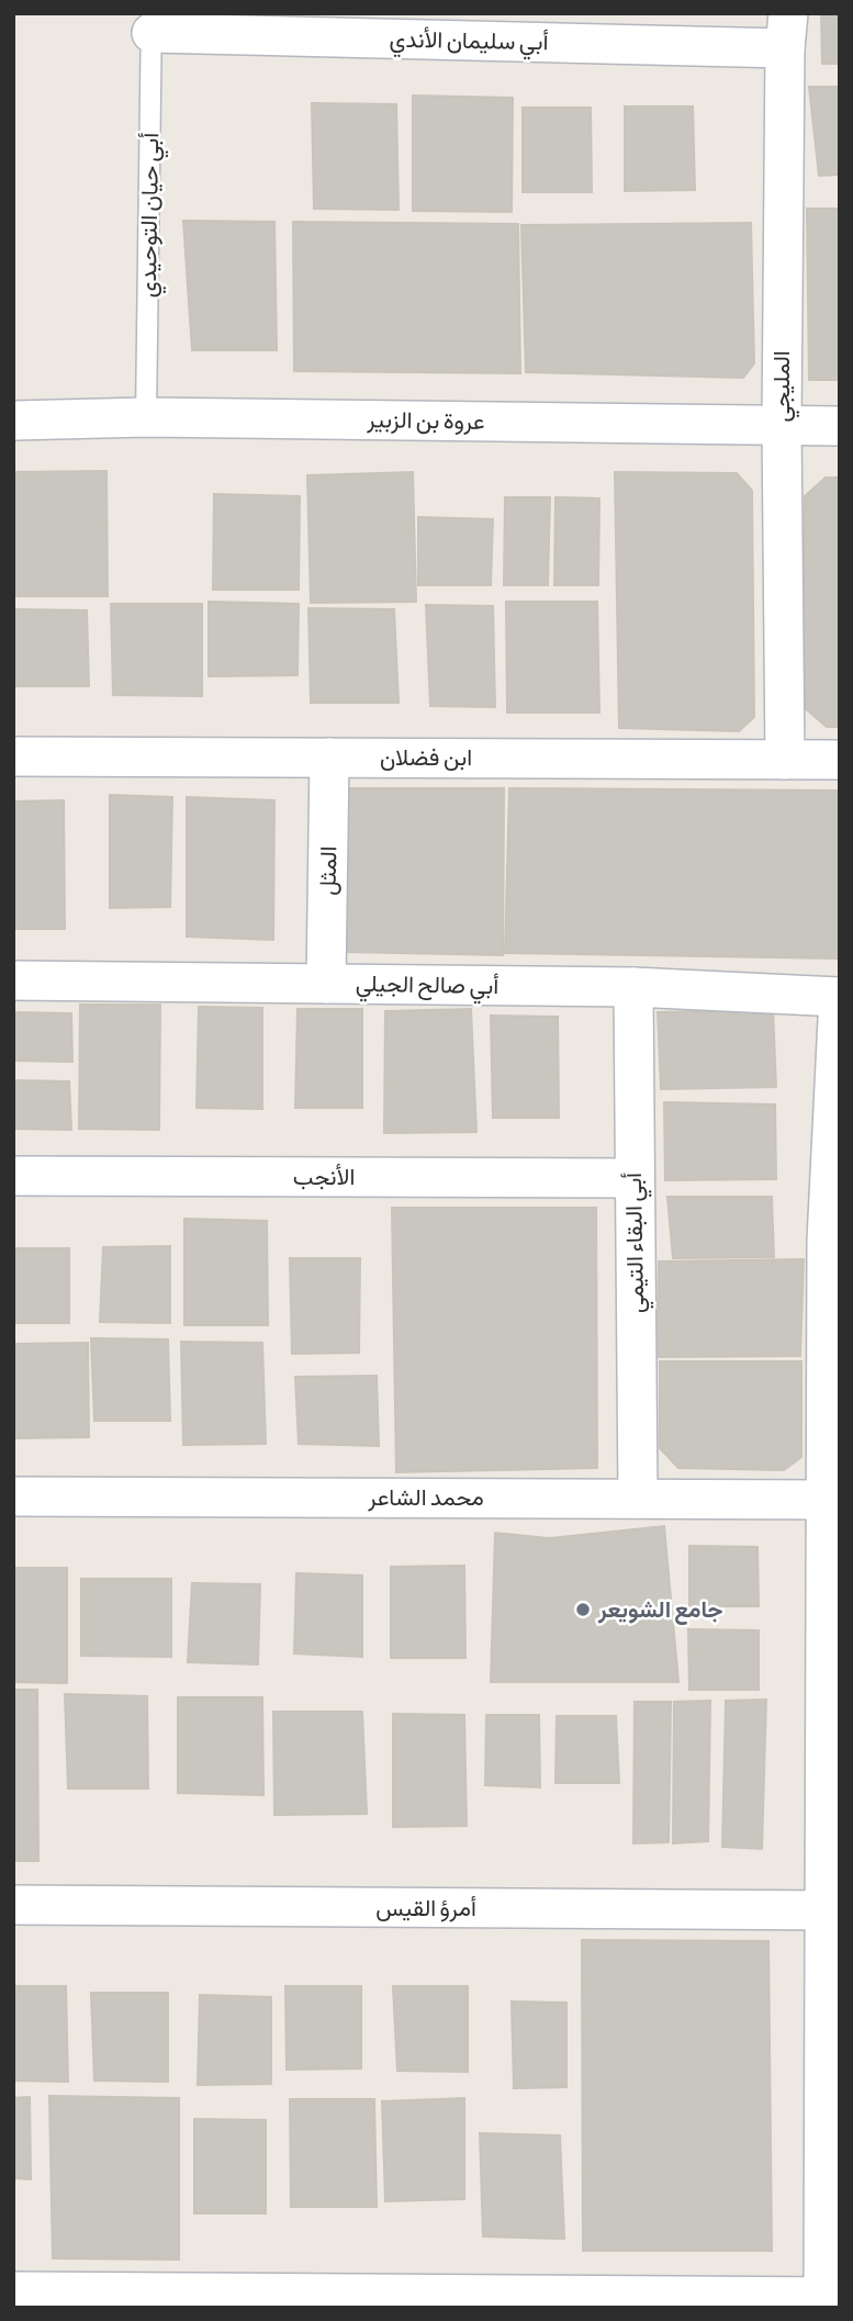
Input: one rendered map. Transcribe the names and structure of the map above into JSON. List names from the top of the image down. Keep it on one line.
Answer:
{"streets":{"street":["أبي سليمان الأندي","المليجي","عروة بن الزبير","ابن فضلان","المثل","أبي صالح الجيلي","الأنجب","أبي البقاء التيمي","محمد الشاعر","أمرؤ القيس"],"lane":["أبي حيان التوحيدي"]},"crossings":[["أبي سليمان الأندي","أبي حيان التوحيدي"],["أبي سليمان الأندي","المليجي"],["أبي حيان التوحيدي","عروة بن الزبير"],["المليجي","عروة بن الزبير"],["المليجي","ابن فضلان"],["ابن فضلان","المثل"],["المثل","أبي صالح الجيلي"],["أبي صالح الجيلي","أبي البقاء التيمي"],["الأنجب","أبي البقاء التيمي"],["أبي البقاء التيمي","محمد الشاعر"]],"places":["جامع الشويعر"]}
